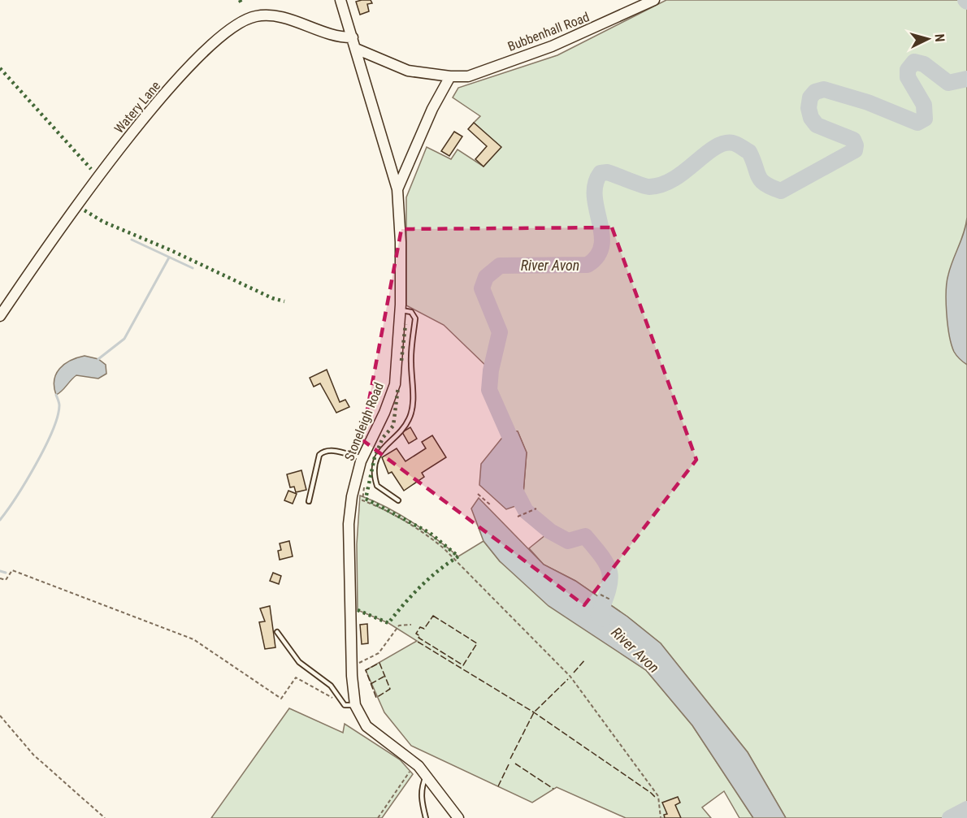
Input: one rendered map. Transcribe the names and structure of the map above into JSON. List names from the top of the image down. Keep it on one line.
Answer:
{"streets":{"street":["Bubbenhall Road","Watery Lane","Stoneleigh Road"]},"crossings":[["Bubbenhall Road","Stoneleigh Road"],["Watery Lane","Stoneleigh Road"]],"water":["River Avon"],"north":"right"}
